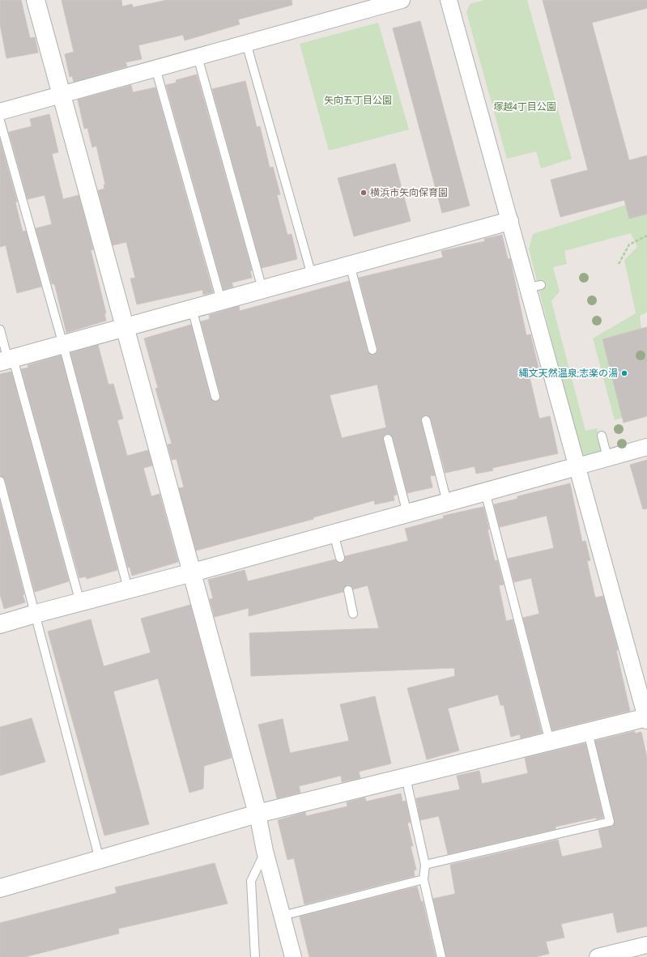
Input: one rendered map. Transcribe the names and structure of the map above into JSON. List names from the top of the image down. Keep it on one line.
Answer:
{"parks":["矢向五丁目公園","塚越4丁目公園"],"places":["横浜市矢向保育園","縄文天然温泉;志楽の湯"]}
